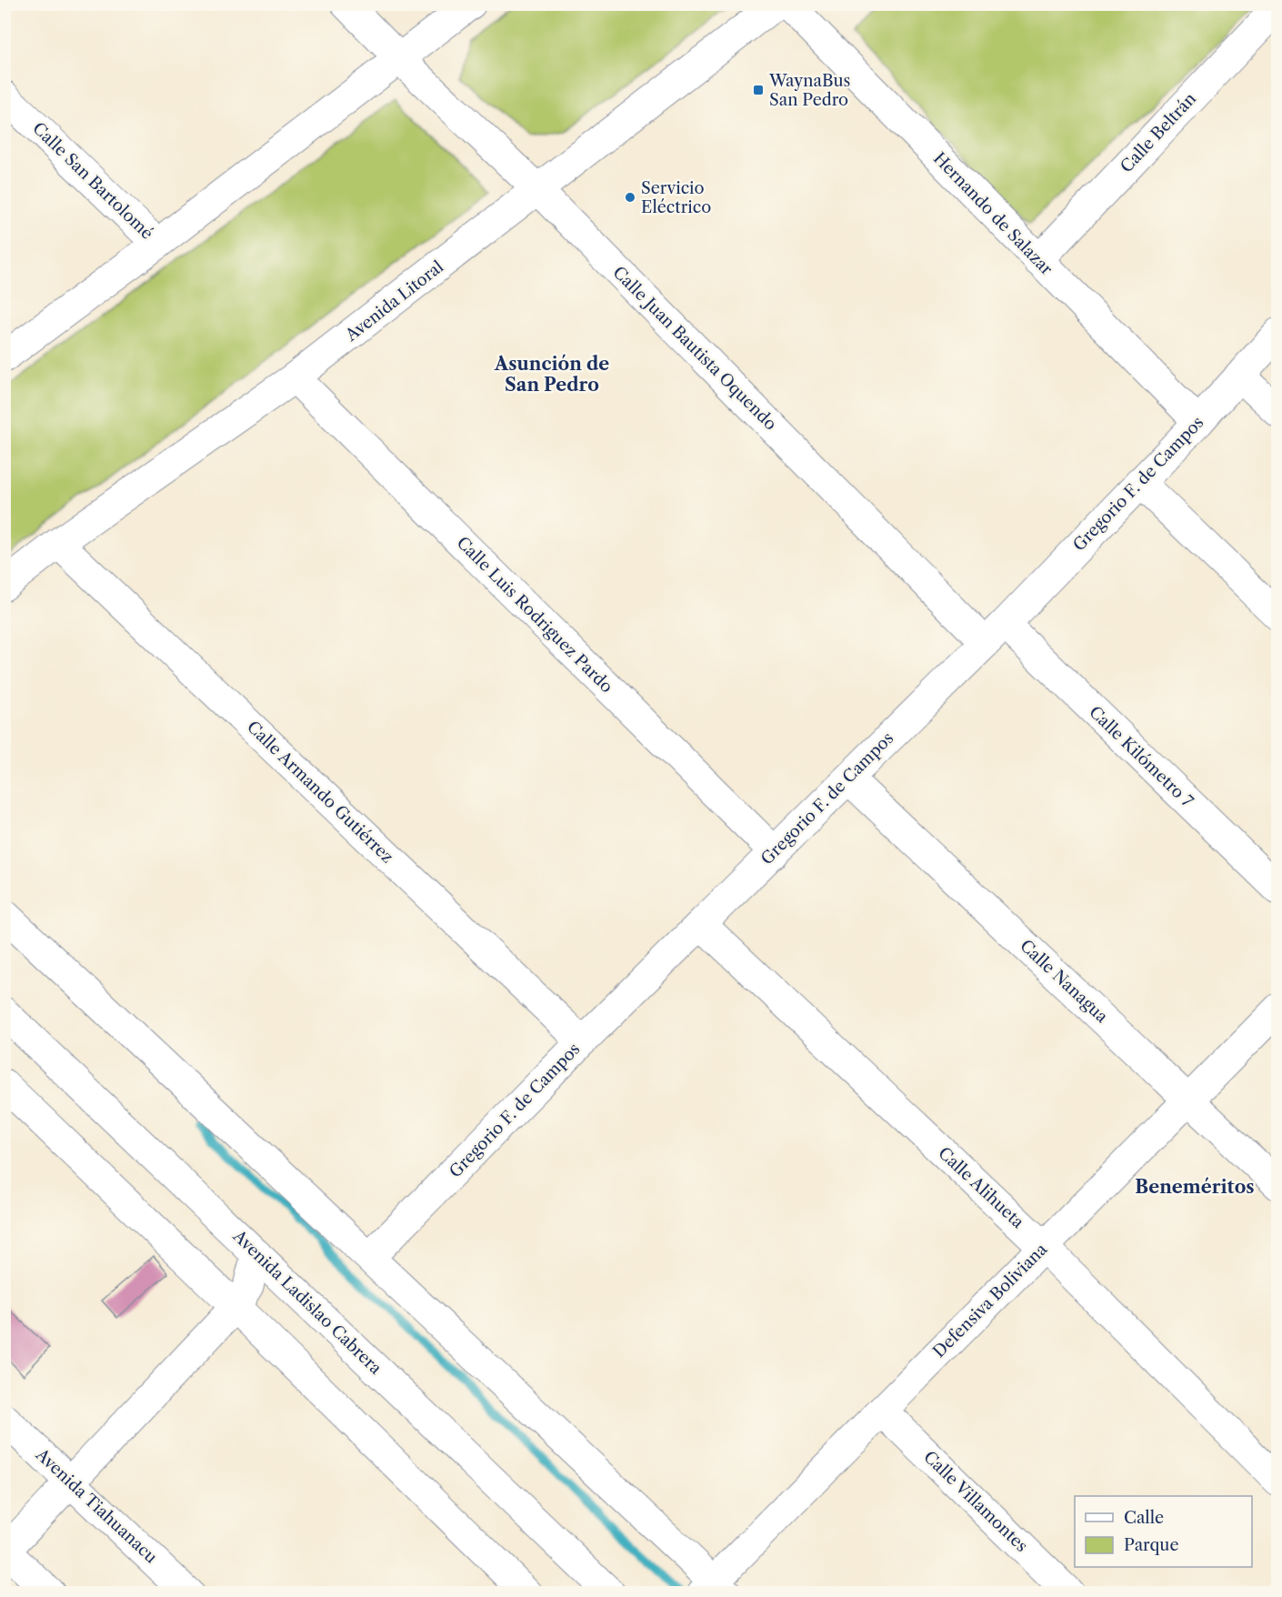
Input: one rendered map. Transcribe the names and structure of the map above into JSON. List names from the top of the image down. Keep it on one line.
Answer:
{"streets":{"main road":["Calle Beltrán","Calle San Bartolomé","Hernando de Salazar","Avenida Litoral","Calle Juan Bautista Oquendo","Gregorio F. de Campos","Calle Luis Rodriguez Pardo","Calle Kilómetro 7","Calle Armando Gutiérrez","Calle Nanagua","Calle Alihueta","Defensiva Boliviana","Avenida Ladislao Cabrera","Calle Villamontes","Avenida Tiahuanacu"]},"crossings":[["Calle Beltrán","Hernando de Salazar"],["Hernando de Salazar","Gregorio F. de Campos"],["Avenida Litoral","Calle Juan Bautista Oquendo"],["Avenida Litoral","Calle Luis Rodriguez Pardo"],["Avenida Litoral","Calle Armando Gutiérrez"],["Calle Juan Bautista Oquendo","Gregorio F. de Campos"],["Calle Juan Bautista Oquendo","Calle Kilómetro 7"],["Gregorio F. de Campos","Calle Luis Rodriguez Pardo"],["Gregorio F. de Campos","Calle Kilómetro 7"],["Gregorio F. de Campos","Calle Armando Gutiérrez"],["Gregorio F. de Campos","Calle Nanagua"],["Gregorio F. de Campos","Calle Alihueta"],["Calle Nanagua","Defensiva Boliviana"],["Calle Alihueta","Defensiva Boliviana"],["Defensiva Boliviana","Calle Villamontes"]],"districts":["Asunción de San Pedro","Beneméritos"],"places":{"transit":["WaynaBus San Pedro"],"other":["Servicio Eléctrico"]},"legend":["Calle","Parque"]}
